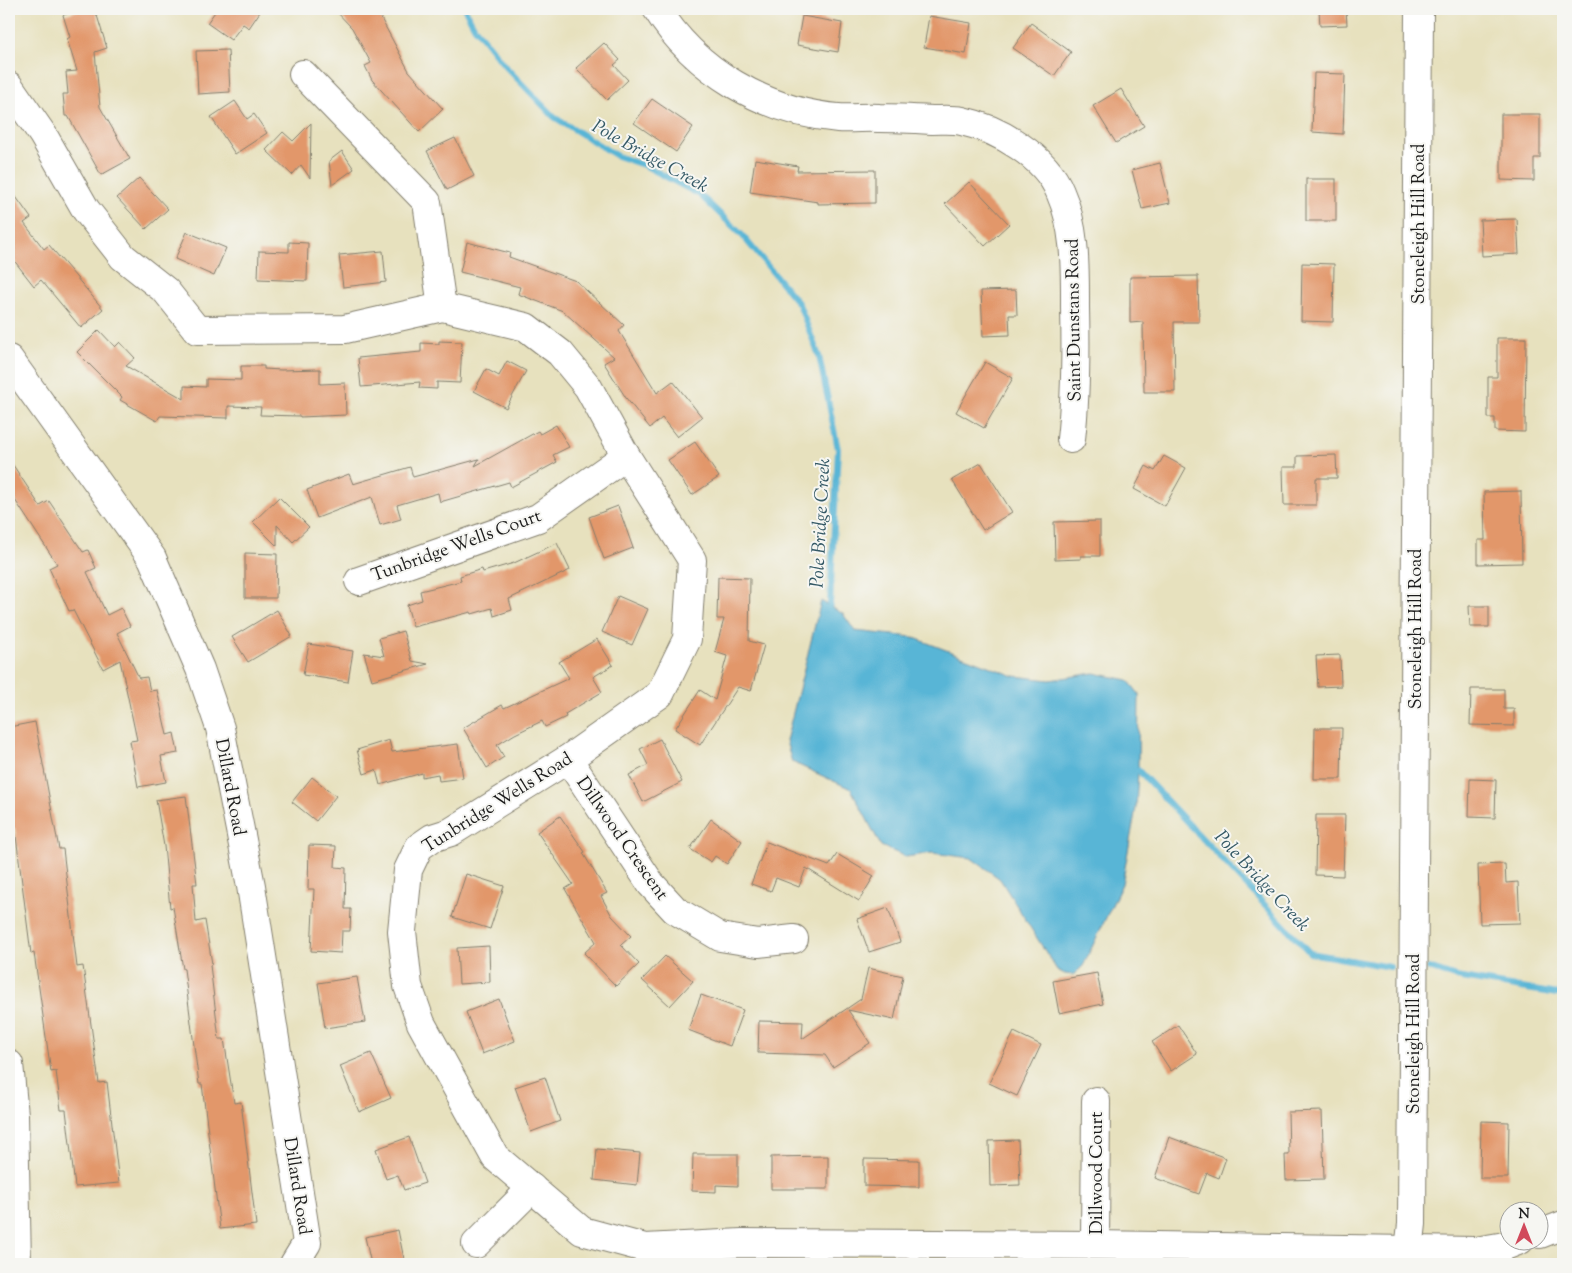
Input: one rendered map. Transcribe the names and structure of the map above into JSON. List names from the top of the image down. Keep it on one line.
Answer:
{"streets":{"street":["Stoneleigh Hill Road","Saint Dunstans Road","Tunbridge Wells Court","Dillard Road","Tunbridge Wells Road","Dillwood Crescent","Dillwood Court"]},"crossings":[["Stoneleigh Hill Road","Tunbridge Wells Road"],["Tunbridge Wells Court","Tunbridge Wells Road"],["Tunbridge Wells Road","Dillwood Crescent"],["Tunbridge Wells Road","Dillwood Court"]],"water":["Pole Bridge Creek"],"north":"top"}
